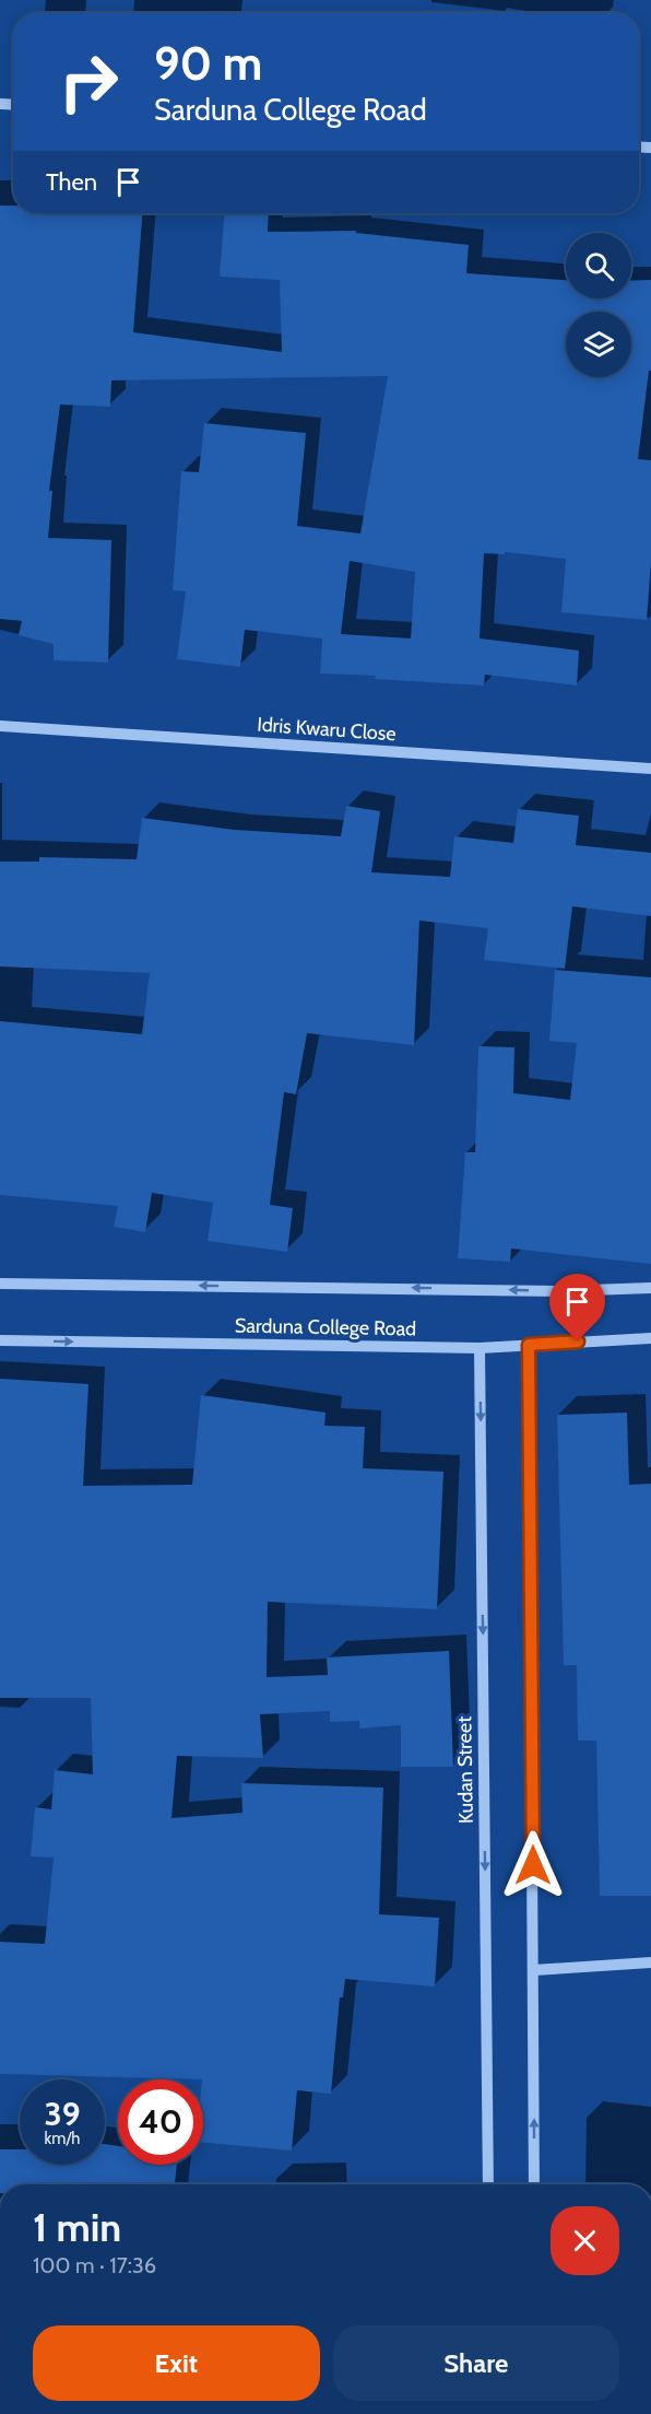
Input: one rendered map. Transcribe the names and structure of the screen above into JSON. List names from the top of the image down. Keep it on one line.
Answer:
{"streets":{"street":["Idris Kwaru Close","Sarduna College Road","Kudan Street"]},"crossings":[["Sarduna College Road","Kudan Street"]],"page":{"turn":["90 m","Sarduna College Road"],"then":"Then","speed":"39 km/h","limit":"40","heading":["1 min","100 m · 17:36"],"buttons":["Exit","Share"]}}
